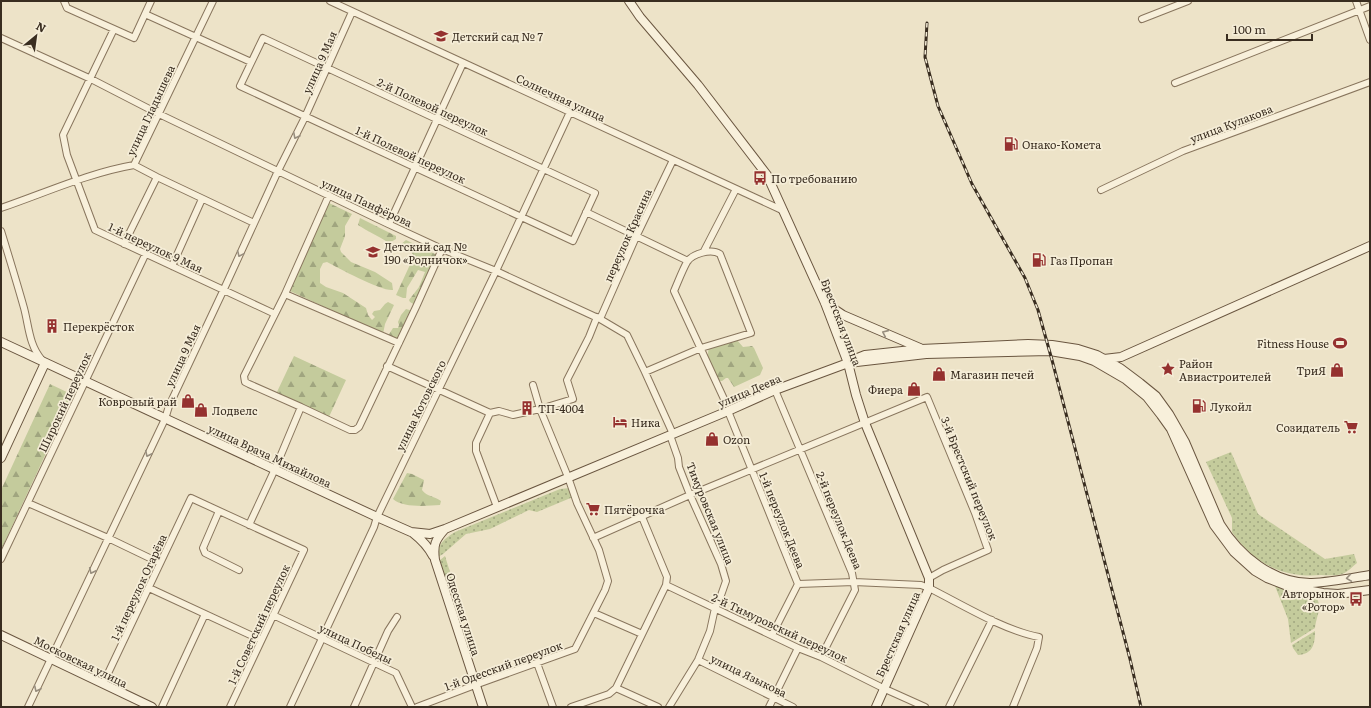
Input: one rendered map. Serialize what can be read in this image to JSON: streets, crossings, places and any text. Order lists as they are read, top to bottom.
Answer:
{
  "streets": {
    "main road": [
      "Брестская улица",
      "улица Деева",
      "улица Врача Михайлова",
      "Одесская улица",
      "Московская улица"
    ],
    "street": [
      "улица 9 Мая",
      "Солнечная улица",
      "2-й Полевой переулок",
      "улица Гладышева",
      "улица Кулакова",
      "1-й Полевой переулок",
      "улица Панфёрова",
      "переулок Красина",
      "1-й переулок 9 Мая",
      "Широкий переулок",
      "улица Котовского",
      "3-й Брестский переулок",
      "Тимуровская улица",
      "1-й переулок Деева",
      "2-й переулок Деева",
      "1-й переулок Огарёва",
      "1-й Советский переулок",
      "2-й Тимуровский переулок",
      "улица Победы",
      "1-й Одесский переулок",
      "улица Языкова"
    ]
  },
  "crossings": [
    ["улица 9 Мая", "Солнечная улица"],
    ["улица 9 Мая", "2-й Полевой переулок"],
    ["улица 9 Мая", "1-й Полевой переулок"],
    ["улица 9 Мая", "улица Панфёрова"],
    ["улица 9 Мая", "1-й переулок 9 Мая"],
    ["улица 9 Мая", "улица Врача Михайлова"],
    ["улица 9 Мая", "Московская улица"],
    ["Солнечная улица", "переулок Красина"],
    ["Солнечная улица", "Брестская улица"],
    ["Солнечная улица", "улица Котовского"],
    ["2-й Полевой переулок", "1-й Полевой переулок"],
    ["2-й Полевой переулок", "улица Котовского"],
    ["улица Гладышева", "улица Панфёрова"],
    ["улица Гладышева", "1-й переулок 9 Мая"],
    ["1-й Полевой переулок", "улица Котовского"],
    ["улица Панфёрова", "переулок Красина"],
    ["улица Панфёрова", "1-й переулок 9 Мая"],
    ["улица Панфёрова", "улица Деева"],
    ["улица Панфёрова", "улица Котовского"],
    ["улица Панфёрова", "Тимуровская улица"],
    ["переулок Красина", "улица Котовского"],
    ["переулок Красина", "1-й Одесский переулок"],
    ["1-й переулок 9 Мая", "Широкий переулок"],
    ["Брестская улица", "улица Деева"],
    ["Брестская улица", "3-й Брестский переулок"],
    ["Брестская улица", "2-й Тимуровский переулок"],
    ["улица Деева", "улица Врача Михайлова"],
    ["улица Деева", "Тимуровская улица"],
    ["улица Деева", "1-й переулок Деева"],
    ["улица Деева", "2-й переулок Деева"],
    ["улица Деева", "Одесская улица"],
    ["улица Деева", "1-й Одесский переулок"],
    ["Широкий переулок", "улица Врача Михайлова"],
    ["улица Котовского", "улица Врача Михайлова"],
    ["улица Котовского", "улица Победы"],
    ["улица Врача Михайлова", "Одесская улица"],
    ["Тимуровская улица", "2-й Тимуровский переулок"],
    ["Тимуровская улица", "улица Языкова"],
    ["1-й переулок Деева", "2-й Тимуровский переулок"],
    ["2-й переулок Деева", "2-й Тимуровский переулок"],
    ["1-й переулок Огарёва", "Московская улица"],
    ["Одесская улица", "1-й Одесский переулок"],
    ["1-й Советский переулок", "улица Победы"]
  ],
  "one_way": ["улица 9 Мая"],
  "places": {
    "school or university": ["Детский сад № 7", "Детский сад № 190 «Родничок»"],
    "fuel station": ["Онако-Комета", "Газ Пропан", "Лукойл"],
    "bus stop": ["По требованию", "Авторынок «Ротор»"],
    "building": ["Перекрёсток", "ТП-4004"],
    "sports": ["Fitness House"],
    "place": ["Район Авиастроителей"],
    "shop": [
      "ТриЯ",
      "Магазин печей",
      "Фиера",
      "Ковровый рай",
      "Лодвелс",
      "Ozon"
    ],
    "hotel": ["Ника"],
    "supermarket": ["Созидатель", "Пятёрочка"]
  },
  "scale_bar": "100 m",
  "north": "top right"
}
